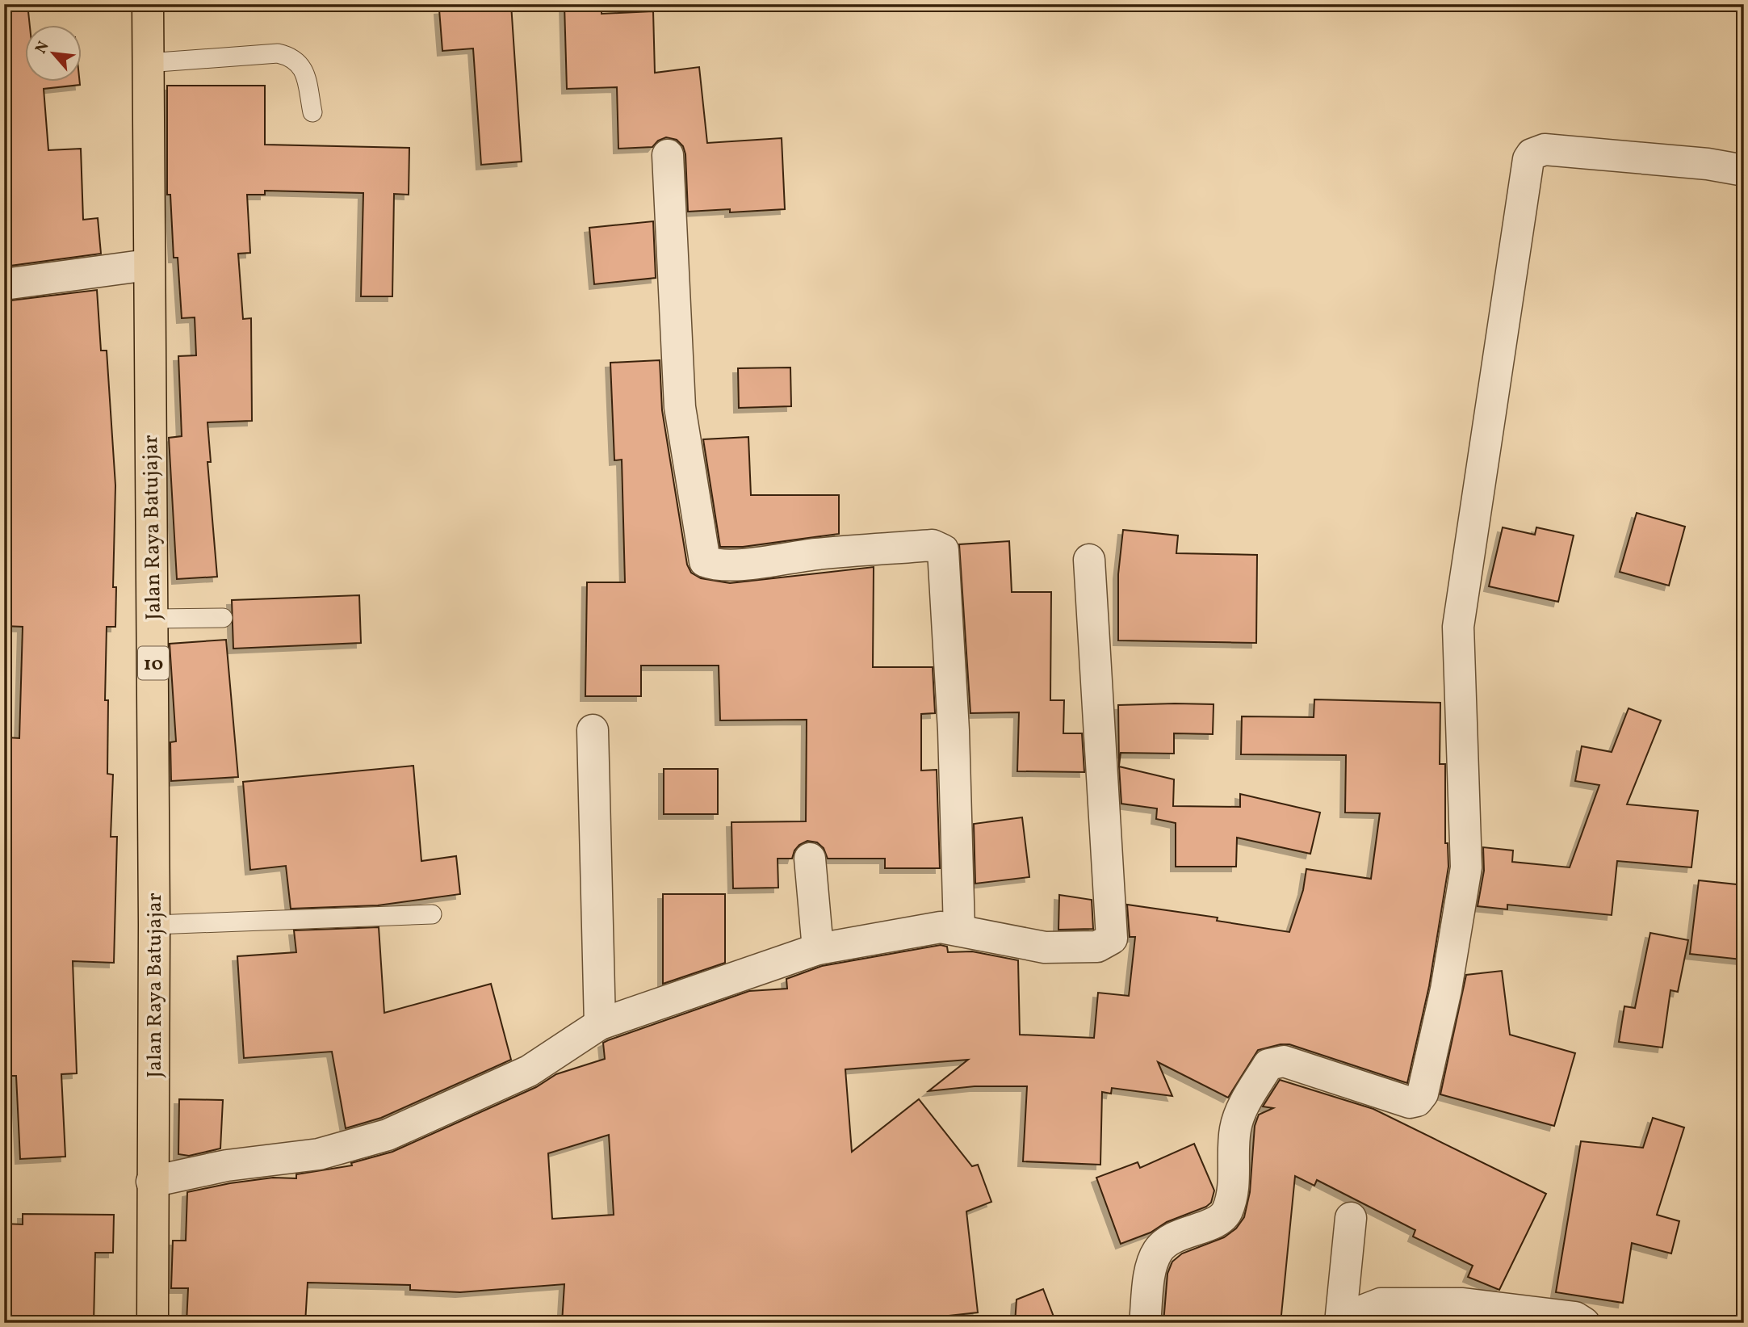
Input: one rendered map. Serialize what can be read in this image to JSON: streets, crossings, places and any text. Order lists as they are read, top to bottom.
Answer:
{
  "streets": {
    "highway": ["Jalan Raya Batujajar", "10"]
  },
  "north": "top left"
}
